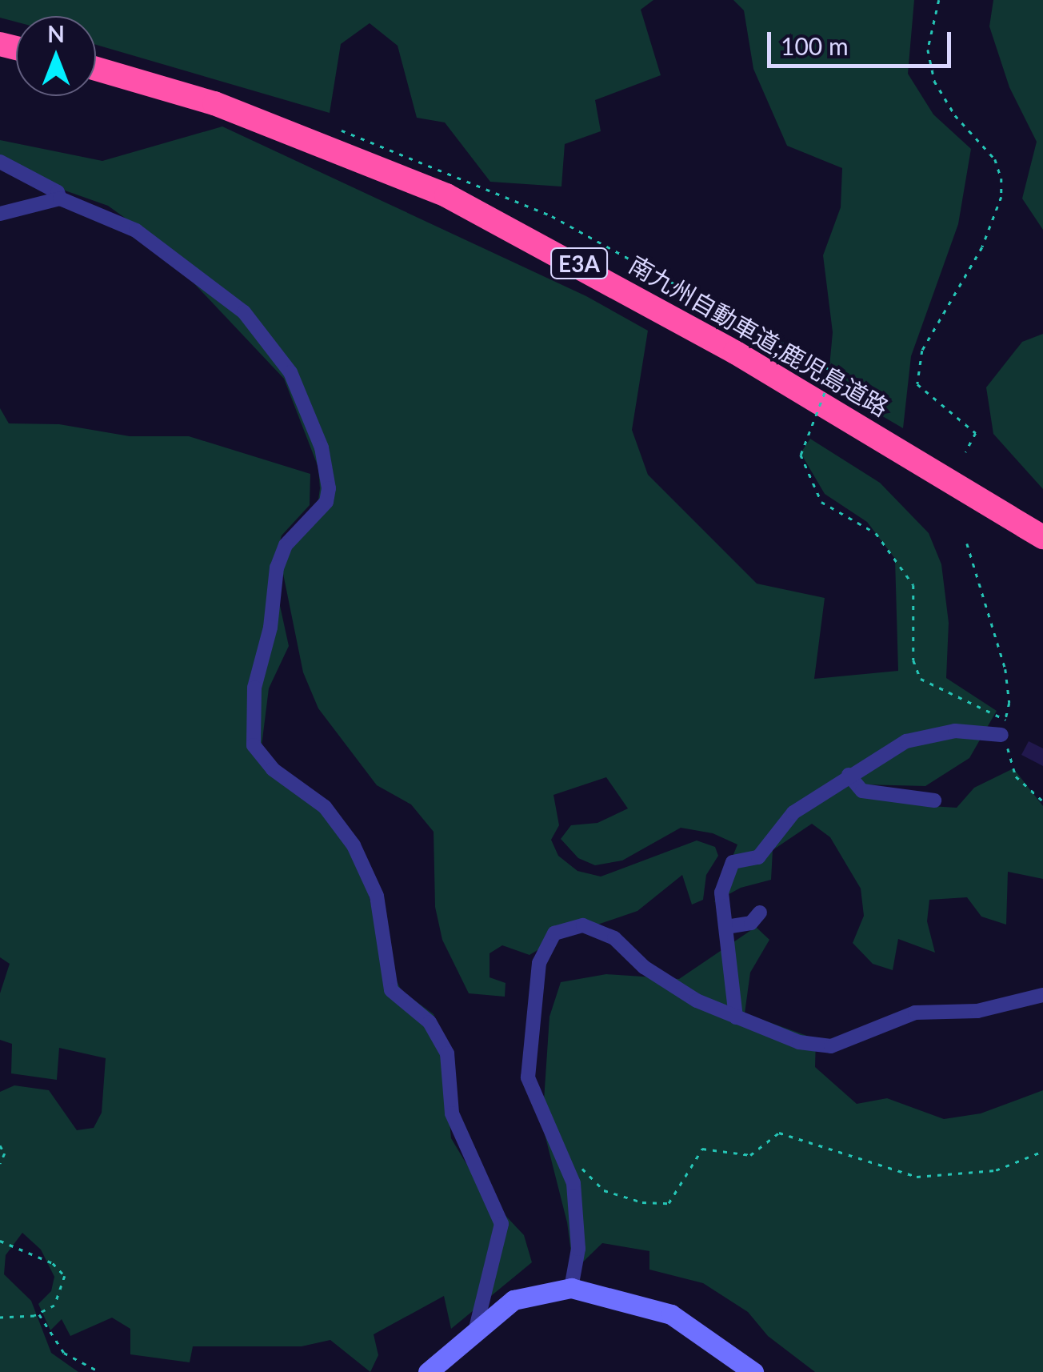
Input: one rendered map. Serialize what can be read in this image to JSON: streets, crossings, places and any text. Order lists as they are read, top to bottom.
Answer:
{
  "streets": {
    "highway": ["E3A", "南九州自動車道;鹿児島道路"]
  },
  "scale_bar": "100 m",
  "north": "top"
}
